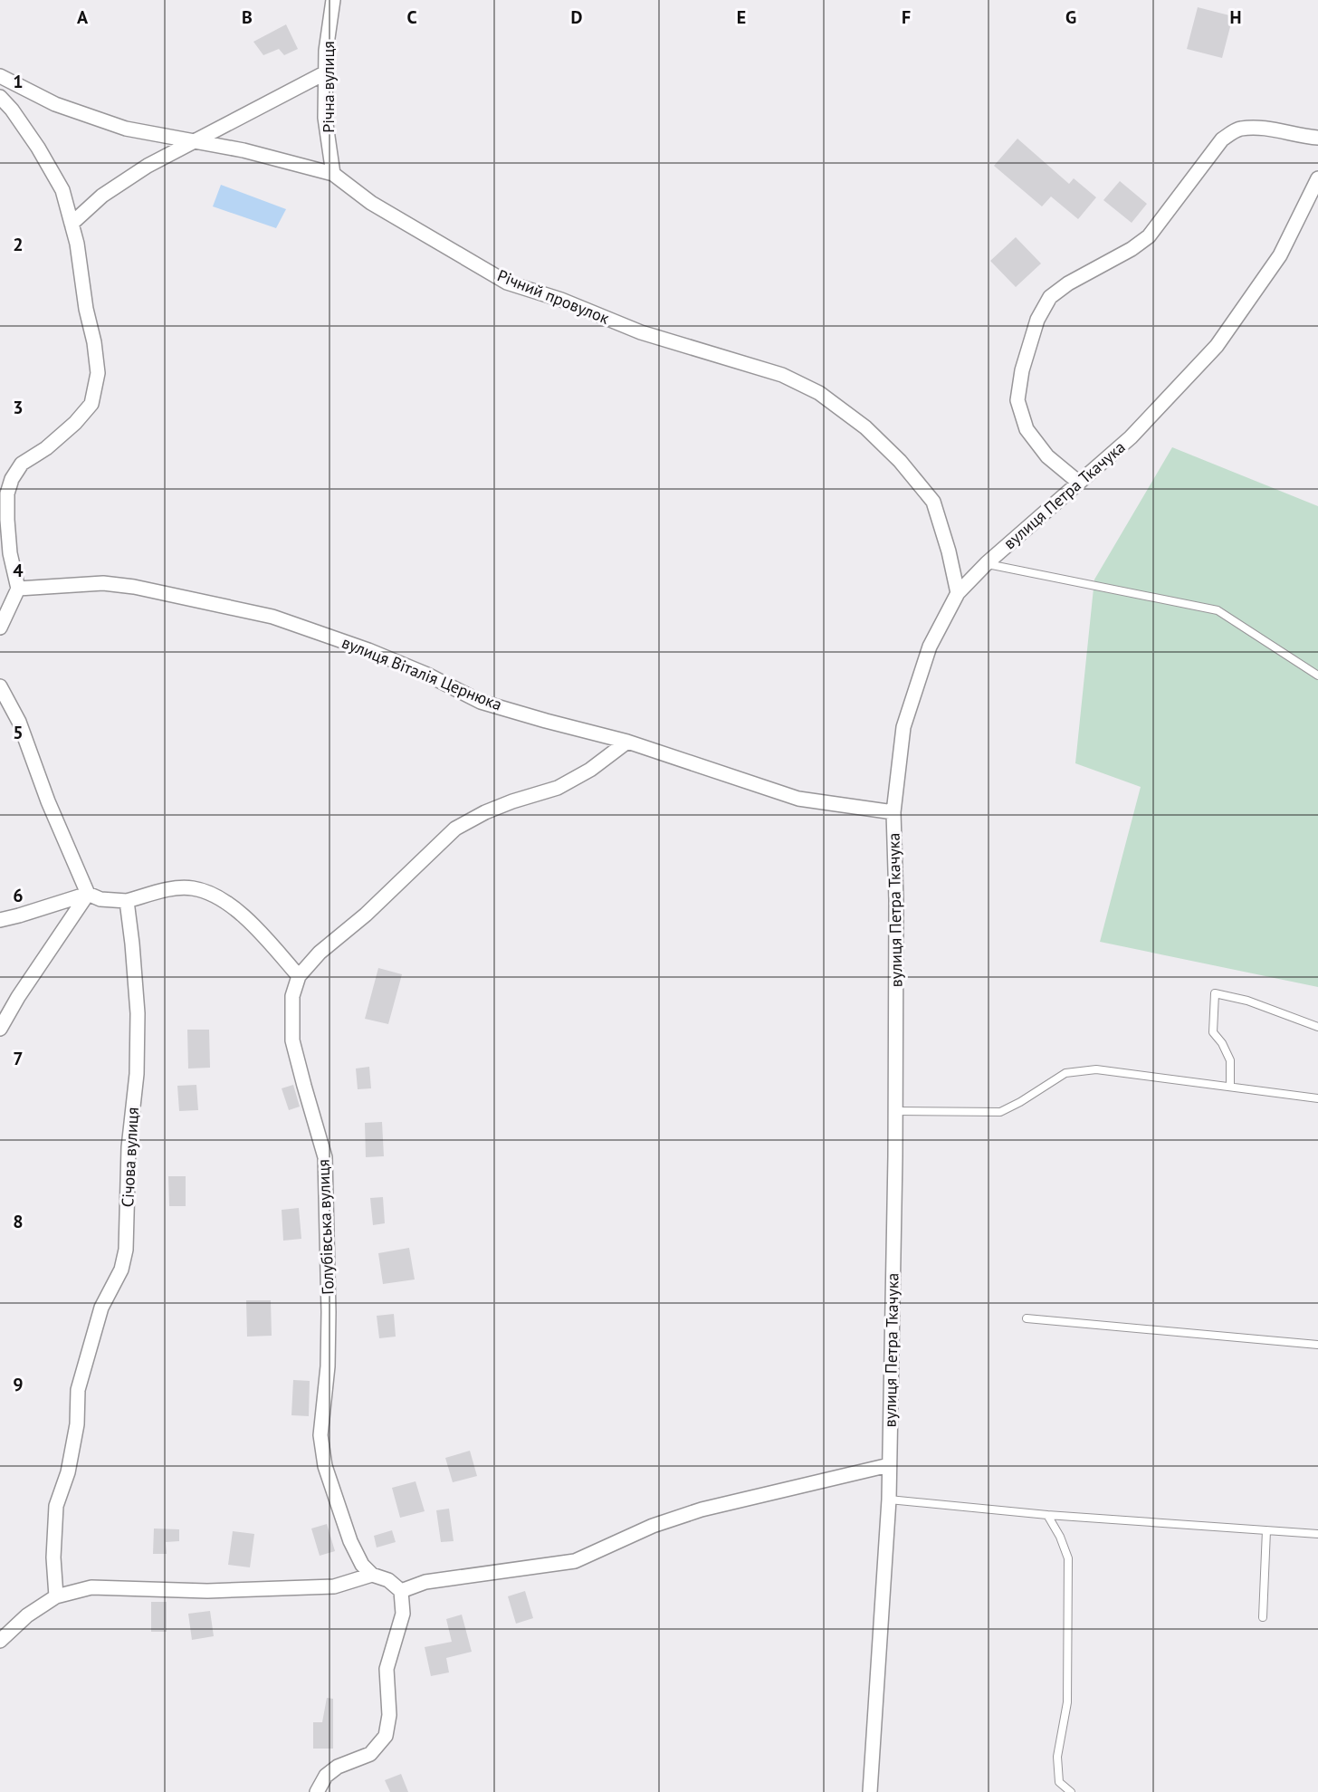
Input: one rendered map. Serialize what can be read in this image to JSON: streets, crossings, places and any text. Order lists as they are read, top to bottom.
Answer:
{
  "streets": {
    "street": [
      "Річна вулиця",
      "Річний провулок",
      "вулиця Петра Ткачука",
      "вулиця Віталія Цернюка",
      "Січова вулиця",
      "Голубівська вулиця"
    ]
  },
  "crossings": [
    ["Річна вулиця", "Річний провулок"],
    ["Річний провулок", "вулиця Петра Ткачука"],
    ["вулиця Петра Ткачука", "вулиця Віталія Цернюка"],
    ["вулиця Віталія Цернюка", "Голубівська вулиця"]
  ],
  "grid": {
    "columns": [
      "A",
      "B",
      "C",
      "D",
      "E",
      "F",
      "G",
      "H"
    ],
    "rows": [
      "1",
      "2",
      "3",
      "4",
      "5",
      "6",
      "7",
      "8",
      "9"
    ]
  }
}
